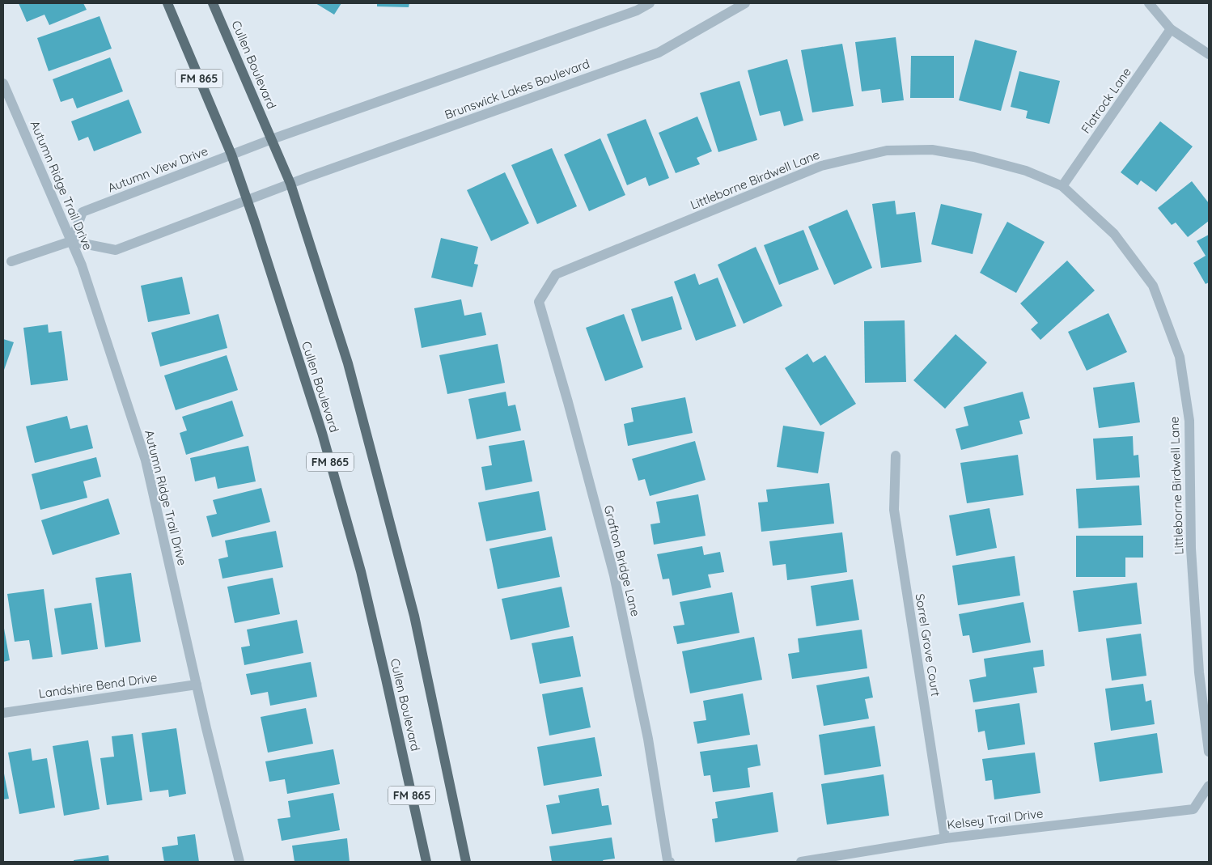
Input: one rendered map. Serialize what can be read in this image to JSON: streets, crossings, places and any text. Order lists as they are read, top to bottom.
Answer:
{
  "streets": {
    "main road": ["Cullen Boulevard", "FM 865"],
    "street": [
      "Brunswick Lakes Boulevard",
      "Flatrock Lane",
      "Autumn View Drive",
      "Littleborne Birdwell Lane",
      "Autumn Ridge Trail Drive",
      "Grafton Bridge Lane",
      "Sorrel Grove Court",
      "Landshire Bend Drive",
      "Kelsey Trail Drive"
    ]
  },
  "crossings": [
    ["Cullen Boulevard", "Brunswick Lakes Boulevard"],
    ["Cullen Boulevard", "Autumn View Drive"],
    ["Flatrock Lane", "Littleborne Birdwell Lane"],
    ["Autumn View Drive", "Autumn Ridge Trail Drive"],
    ["Littleborne Birdwell Lane", "Grafton Bridge Lane"],
    ["Autumn Ridge Trail Drive", "Landshire Bend Drive"],
    ["Sorrel Grove Court", "Kelsey Trail Drive"]
  ]
}
